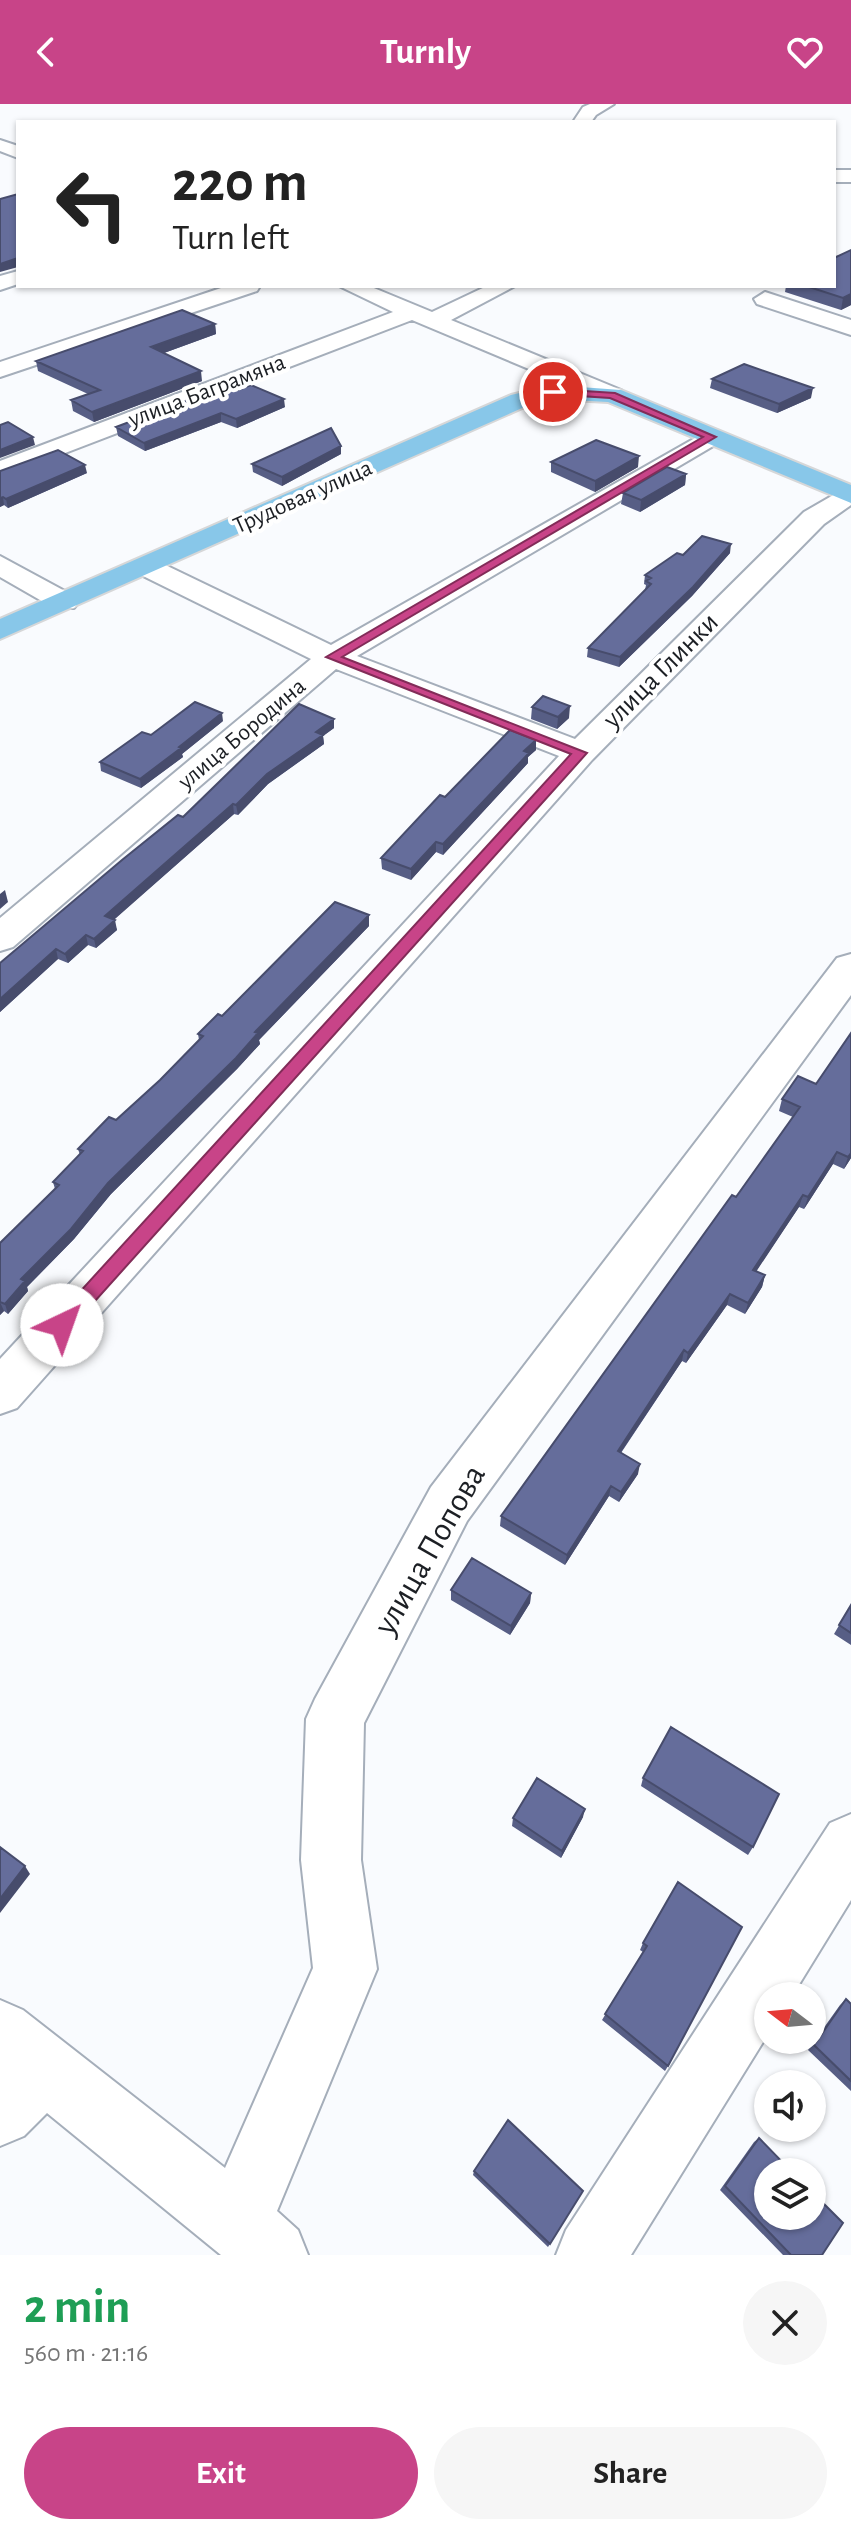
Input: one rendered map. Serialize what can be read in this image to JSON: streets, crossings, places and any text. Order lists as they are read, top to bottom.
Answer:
{
  "streets": {
    "main road": ["Трудовая улица"],
    "street": [
      "улица Баграмяна",
      "улица Глинки",
      "улица Бородина",
      "улица Попова"
    ]
  },
  "north": "left",
  "page": {
    "header": "Turnly",
    "turn": ["220 m", "Turn left"],
    "heading": ["2 min", "560 m · 21:16"],
    "buttons": ["Exit", "Share"]
  }
}
